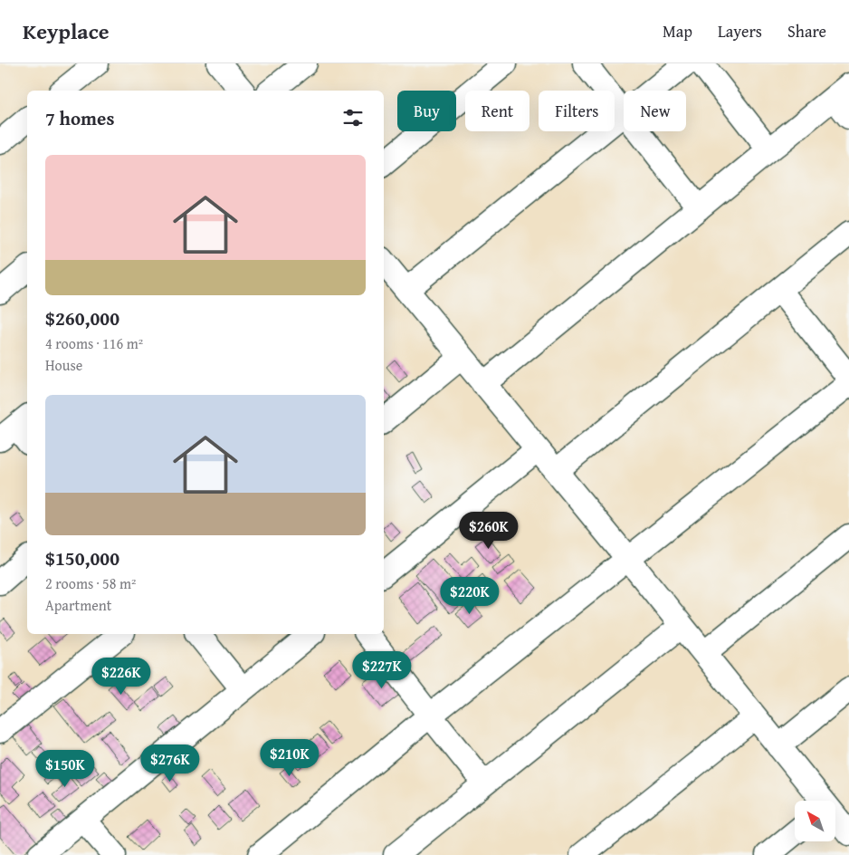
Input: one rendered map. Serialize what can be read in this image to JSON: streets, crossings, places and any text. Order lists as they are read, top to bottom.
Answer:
{
  "north": "top left",
  "page": {
    "header": "Keyplace",
    "nav": ["Map", "Layers", "Share"],
    "chip": [
      "Buy",
      "Rent",
      "Filters",
      "New"
    ],
    "heading": "7 homes",
    "list": [
      {
        "name": "$260,000",
        "note": "4 rooms · 116 m² · House"
      },
      {
        "name": "$150,000",
        "note": "2 rooms · 58 m² · Apartment"
      }
    ],
    "price": [
      "$260K",
      "$220K",
      "$227K",
      "$226K",
      "$210K",
      "$276K",
      "$150K"
    ]
  }
}
